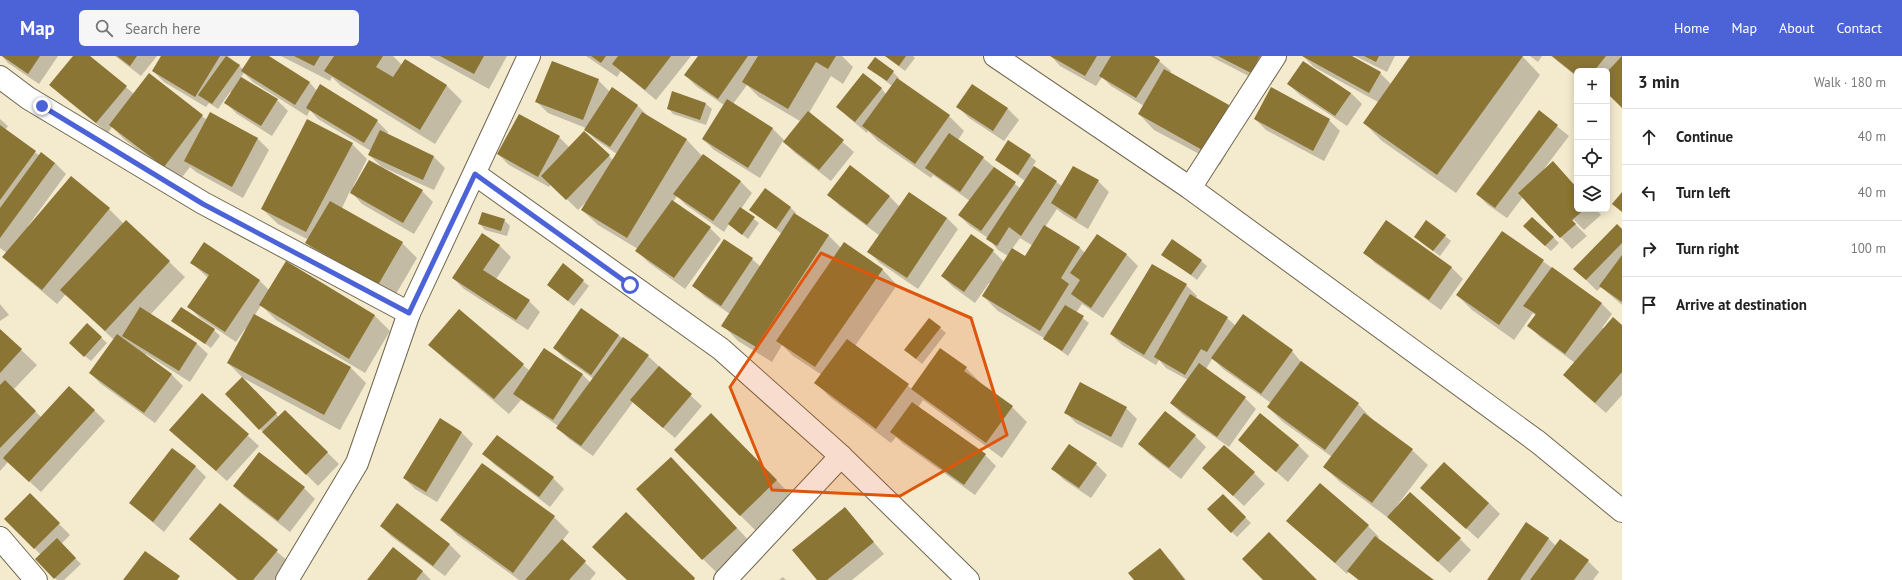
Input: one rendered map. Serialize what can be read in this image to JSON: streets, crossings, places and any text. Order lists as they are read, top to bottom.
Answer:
{
  "page": {
    "header": "Map",
    "search": "Search here",
    "nav": [
      "Home",
      "Map",
      "About",
      "Contact"
    ],
    "heading": ["3 min", "Walk · 180 m"],
    "map_buttons": ["+", "−"],
    "list": [
      ["Continue", "40 m"],
      ["Turn left", "40 m"],
      ["Turn right", "100 m"],
      "Arrive at destination"
    ]
  }
}
